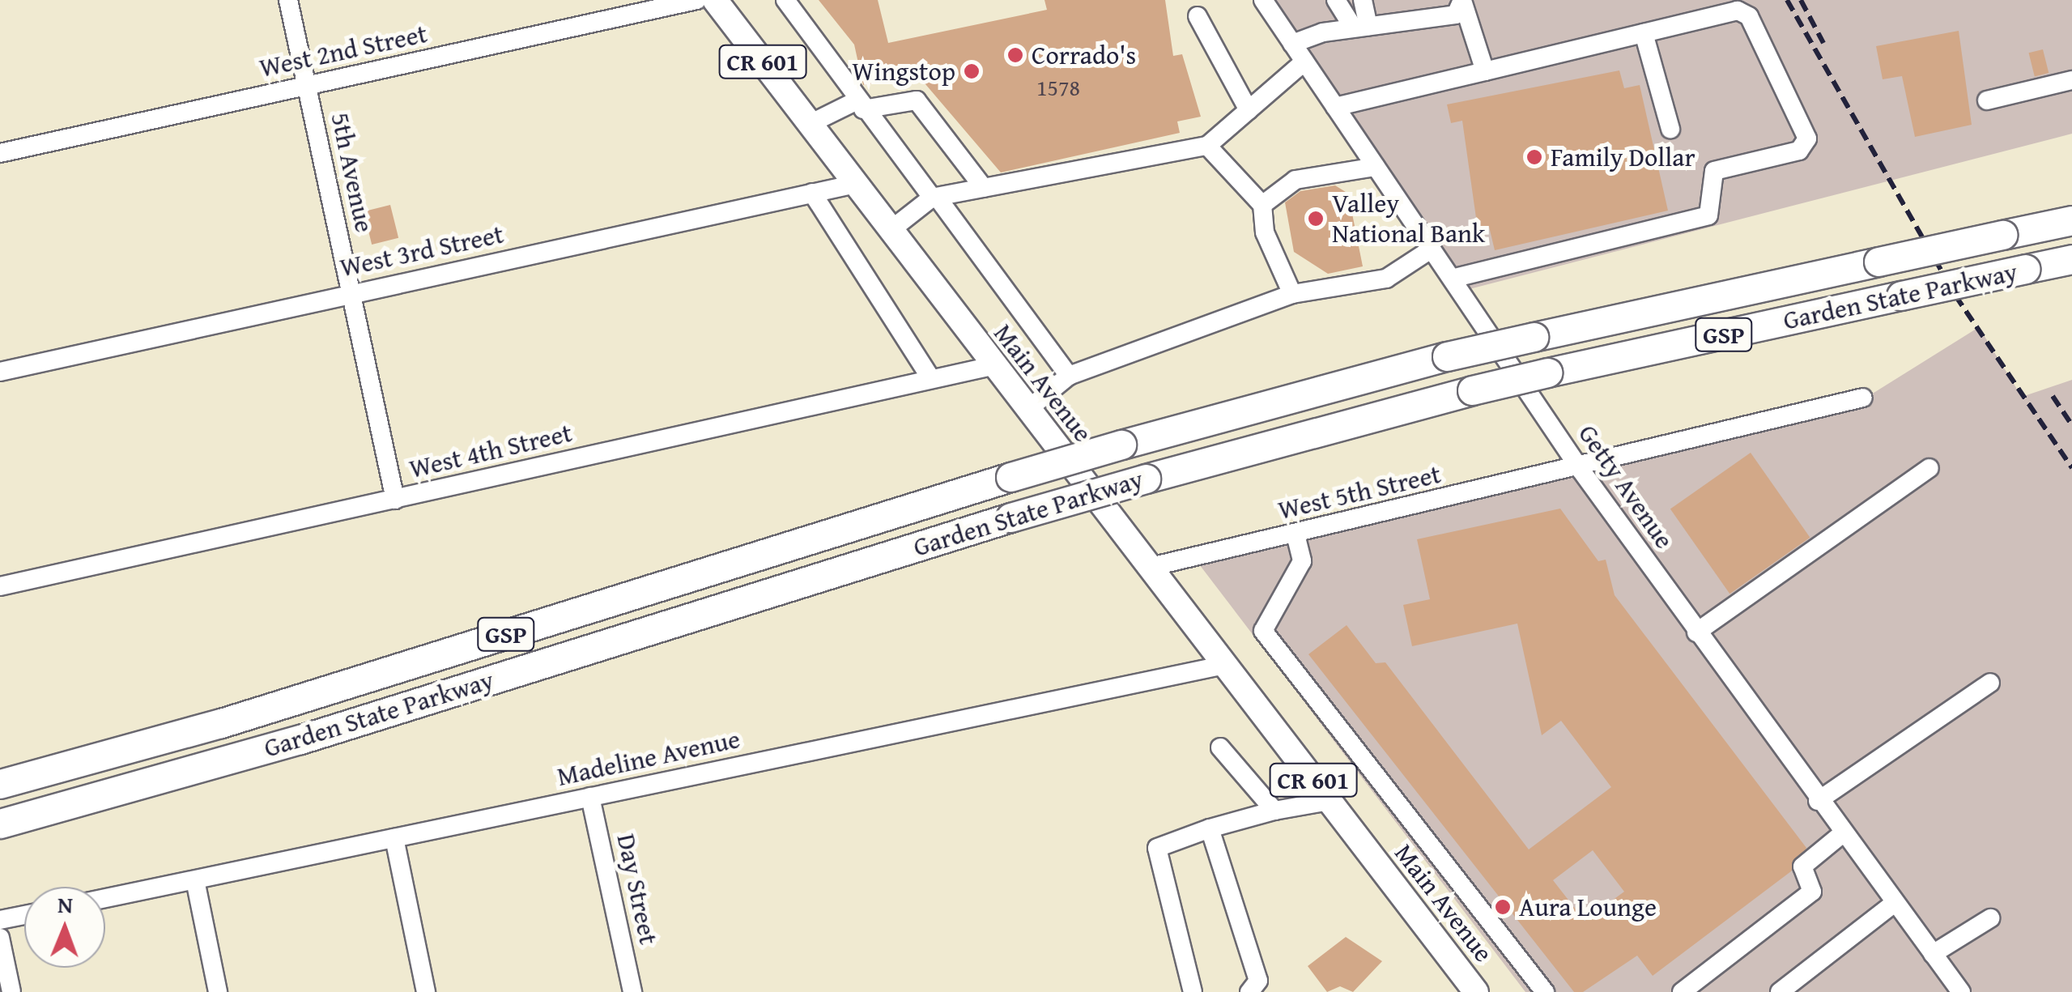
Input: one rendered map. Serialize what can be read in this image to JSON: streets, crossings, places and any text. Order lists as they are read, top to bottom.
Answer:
{
  "streets": {
    "highway": ["Garden State Parkway", "GSP"],
    "main road": ["CR 601", "Main Avenue"],
    "street": [
      "West 2nd Street",
      "5th Avenue",
      "West 3rd Street",
      "West 4th Street",
      "Getty Avenue",
      "West 5th Street",
      "Madeline Avenue",
      "Day Street"
    ]
  },
  "crossings": [
    ["West 2nd Street", "5th Avenue"],
    ["5th Avenue", "West 3rd Street"],
    ["5th Avenue", "West 4th Street"],
    ["West 3rd Street", "Main Avenue"],
    ["Main Avenue", "West 4th Street"],
    ["Main Avenue", "West 5th Street"],
    ["Main Avenue", "Madeline Avenue"],
    ["Getty Avenue", "West 5th Street"],
    ["Madeline Avenue", "Day Street"]
  ],
  "places": [
    "Corrado's",
    "Wingstop",
    "Family Dollar",
    "Valley National Bank",
    "Aura Lounge"
  ],
  "house_numbers": ["1578"],
  "north": "top"
}
